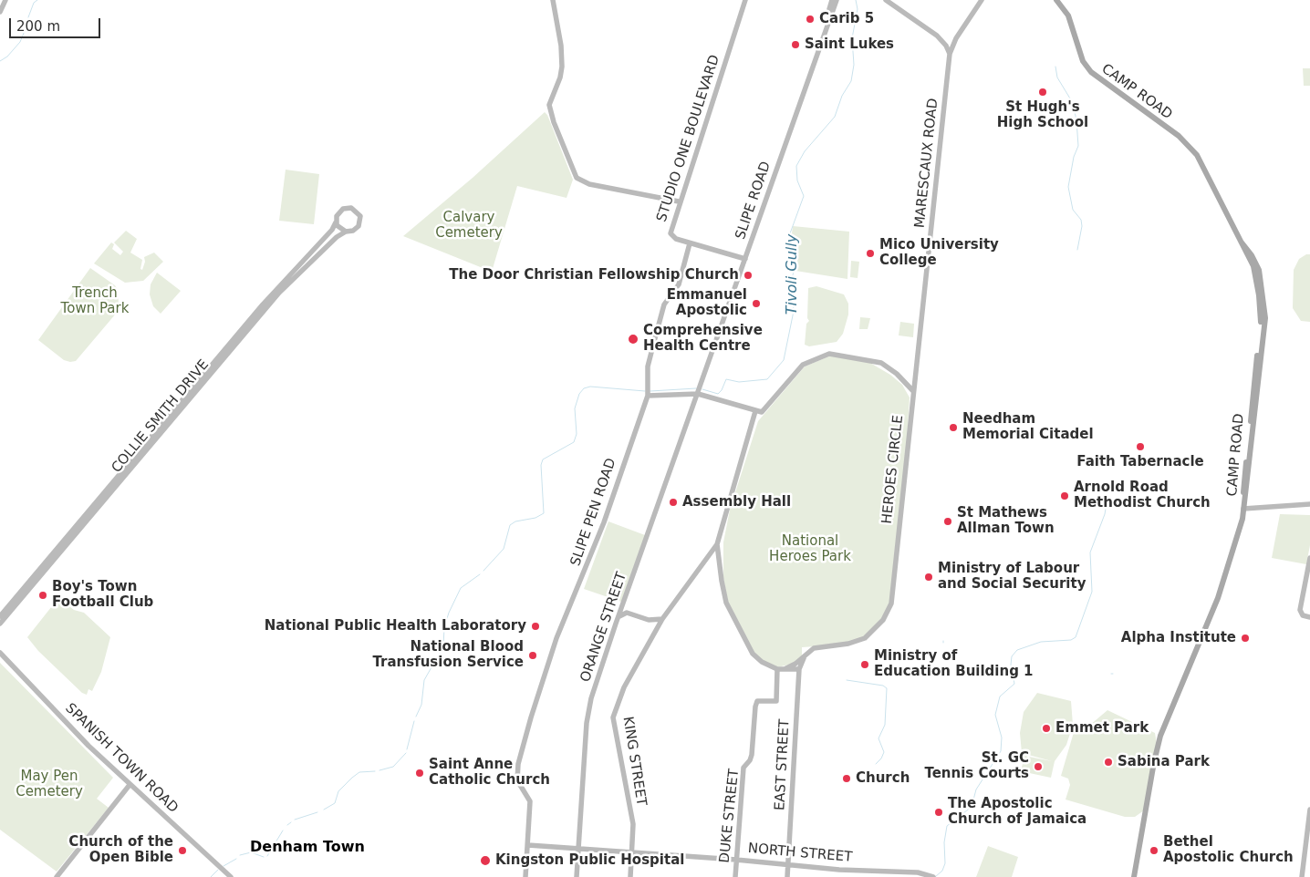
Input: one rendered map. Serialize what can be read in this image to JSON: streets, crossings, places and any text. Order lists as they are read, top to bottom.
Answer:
{
  "streets": {
    "main road": ["CAMP ROAD"],
    "street": [
      "STUDIO ONE BOULEVARD",
      "MARESCAUX ROAD",
      "SLIPE ROAD",
      "COLLIE SMITH DRIVE",
      "HEROES CIRCLE",
      "SLIPE PEN ROAD",
      "ORANGE STREET",
      "SPANISH TOWN ROAD",
      "KING STREET",
      "EAST STREET",
      "DUKE STREET",
      "NORTH STREET"
    ]
  },
  "crossings": [
    ["STUDIO ONE BOULEVARD", "SLIPE ROAD"],
    ["STUDIO ONE BOULEVARD", "SLIPE PEN ROAD"],
    ["MARESCAUX ROAD", "HEROES CIRCLE"],
    ["SLIPE ROAD", "ORANGE STREET"],
    ["HEROES CIRCLE", "EAST STREET"],
    ["SLIPE PEN ROAD", "NORTH STREET"],
    ["ORANGE STREET", "NORTH STREET"],
    ["KING STREET", "NORTH STREET"],
    ["EAST STREET", "NORTH STREET"],
    ["DUKE STREET", "NORTH STREET"]
  ],
  "districts": ["Denham Town"],
  "water": ["Tivoli Gully"],
  "parks": [
    "Calvary Cemetery",
    "Trench Town Park",
    "National Heroes Park",
    "May Pen Cemetery"
  ],
  "places": [
    "Carib 5",
    "Saint Lukes",
    "St Hugh's High School",
    "Mico University College",
    "The Door Christian Fellowship Church",
    "Emmanuel Apostolic",
    "Comprehensive Health Centre",
    "Needham Memorial Citadel",
    "Faith Tabernacle",
    "Arnold Road Methodist Church",
    "Assembly Hall",
    "St Mathews Allman Town",
    "Ministry of Labour and Social Security",
    "Boy's Town Football Club",
    "National Public Health Laboratory",
    "Alpha Institute",
    "National Blood Transfusion Service",
    "Ministry of Education Building 1",
    "Emmet Park",
    "Sabina Park",
    "St. GC Tennis Courts",
    "Saint Anne Catholic Church",
    "Church",
    "The Apostolic Church of Jamaica",
    "Church of the Open Bible",
    "Bethel Apostolic Church",
    "Kingston Public Hospital"
  ],
  "scale_bar": "200 m"
}
